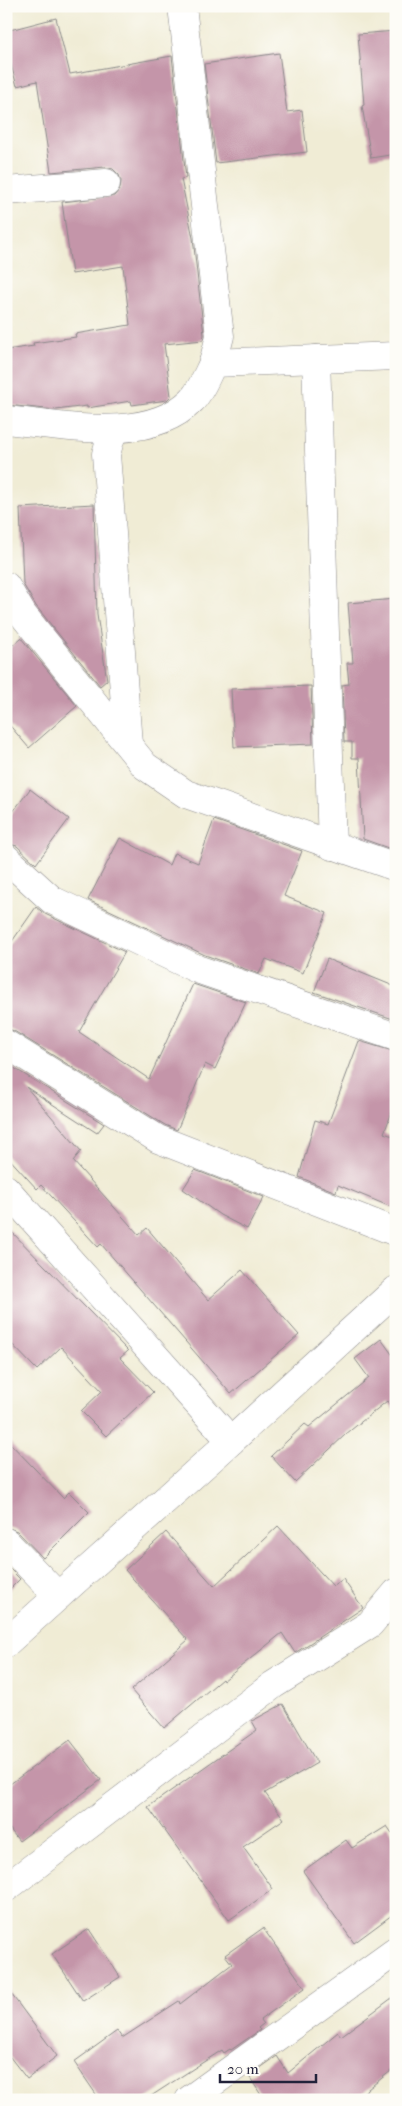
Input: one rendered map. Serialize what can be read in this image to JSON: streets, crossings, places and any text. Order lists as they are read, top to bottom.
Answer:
{
  "scale_bar": "20 m"
}
